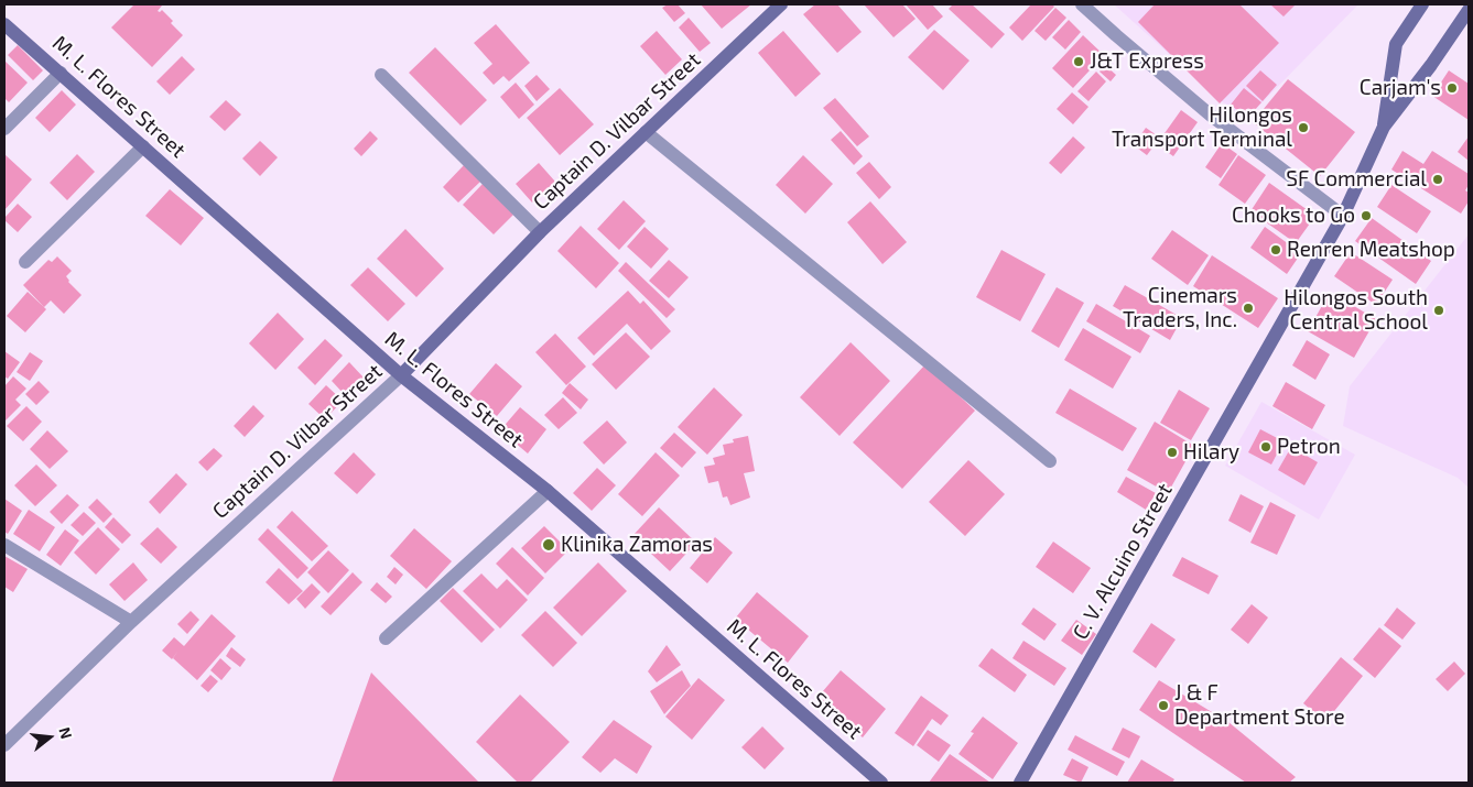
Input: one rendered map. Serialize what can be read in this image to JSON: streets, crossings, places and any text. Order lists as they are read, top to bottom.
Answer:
{
  "streets": {
    "street": ["M. L. Flores Street", "Captain D. Vilbar Street", "C. V. Alcuino Street"]
  },
  "crossings": [
    ["M. L. Flores Street", "Captain D. Vilbar Street"]
  ],
  "places": [
    "J&T Express",
    "Carjam's",
    "Hilongos Transport Terminal",
    "SF Commercial",
    "Chooks to Go",
    "Renren Meatshop",
    "Cinemars Traders, Inc.",
    "Hilongos South Central School",
    "Petron",
    "Hilary",
    "Klinika Zamoras",
    "J & F Department Store"
  ],
  "north": "right"
}
